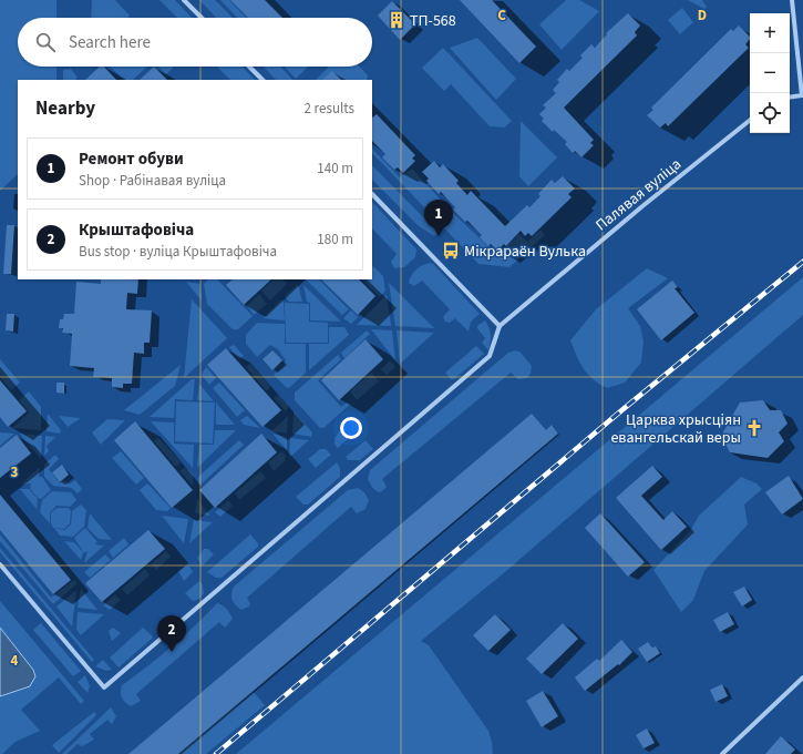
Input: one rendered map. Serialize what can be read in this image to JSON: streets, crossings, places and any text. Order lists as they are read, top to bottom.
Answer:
{
  "streets": {
    "street": ["Палявая вуліца"]
  },
  "places": {
    "building": ["ТП-568"],
    "bus stop": ["Мікрараён Вулька"],
    "church": ["Царква хрысціян евангельскай веры"]
  },
  "page": {
    "map_buttons": ["+", "−"],
    "search": "Search here",
    "heading": ["Nearby", "2 results"],
    "list": [
      {
        "mark": "1",
        "name": "Ремонт обуви",
        "note": "Shop · Рабінавая вуліца",
        "value": "140 m"
      },
      {
        "mark": "2",
        "name": "Крыштафовіча",
        "note": "Bus stop · вуліца Крыштафовіча",
        "value": "180 m"
      }
    ],
    "pins": ["1", "2"]
  },
  "grid": {
    "columns": ["C", "D"],
    "rows": ["3", "4"]
  }
}
